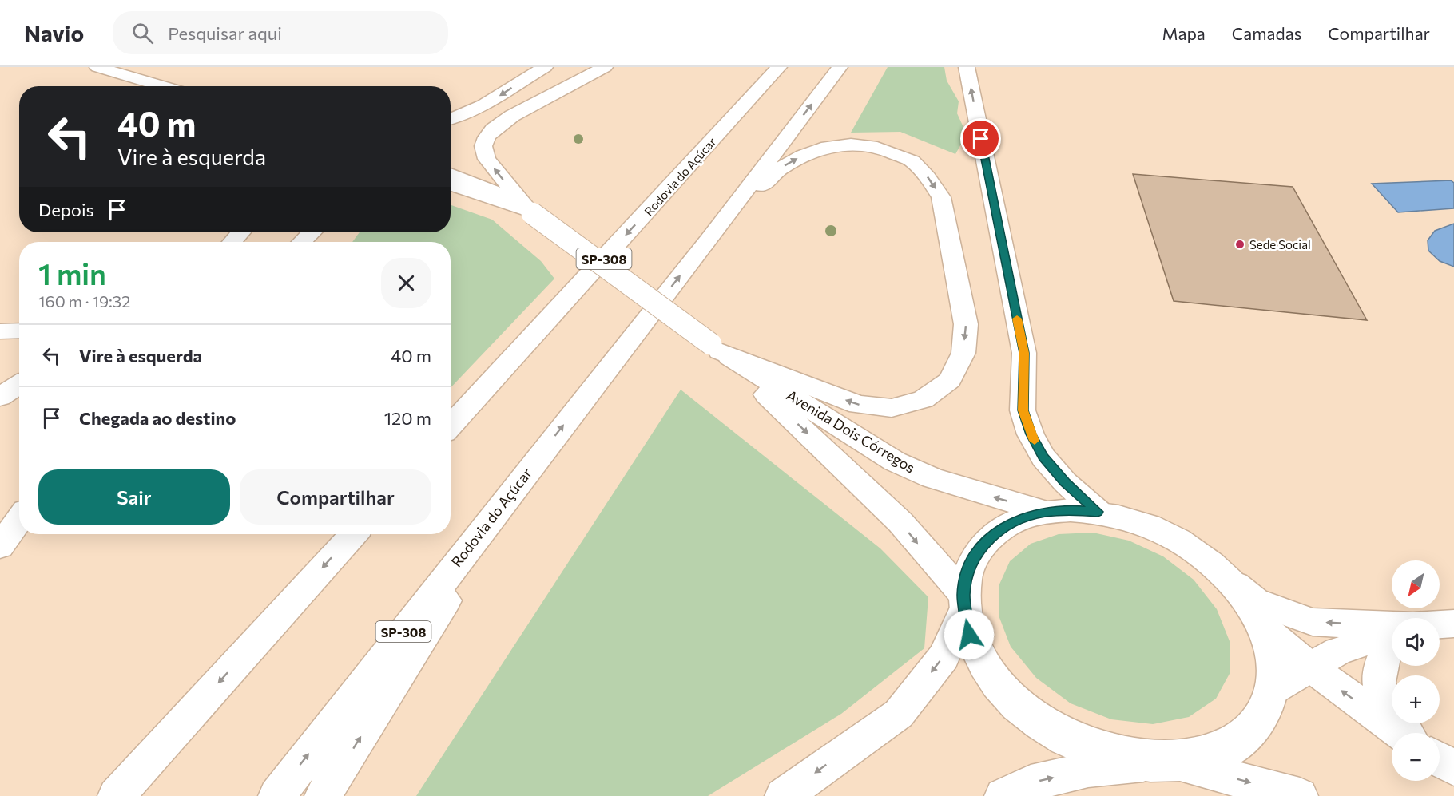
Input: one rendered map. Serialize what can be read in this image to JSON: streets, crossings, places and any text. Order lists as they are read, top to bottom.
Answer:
{
  "streets": {
    "main road": ["Rodovia do Açúcar", "SP-308", "Avenida Dois Córregos"]
  },
  "crossings": [
    ["Rodovia do Açúcar", "SP-308"]
  ],
  "places": ["Sede Social"],
  "north": "bottom left",
  "page": {
    "header": "Navio",
    "search": "Pesquisar aqui",
    "nav": ["Mapa", "Camadas", "Compartilhar"],
    "turn": ["40 m", "Vire à esquerda"],
    "then": "Depois",
    "heading": ["1 min", "160 m · 19:32"],
    "list": [
      {
        "name": "Vire à esquerda",
        "value": "40 m"
      },
      {
        "name": "Chegada ao destino",
        "value": "120 m"
      }
    ],
    "buttons": ["Sair", "Compartilhar"],
    "map_buttons": ["+", "−"]
  }
}
